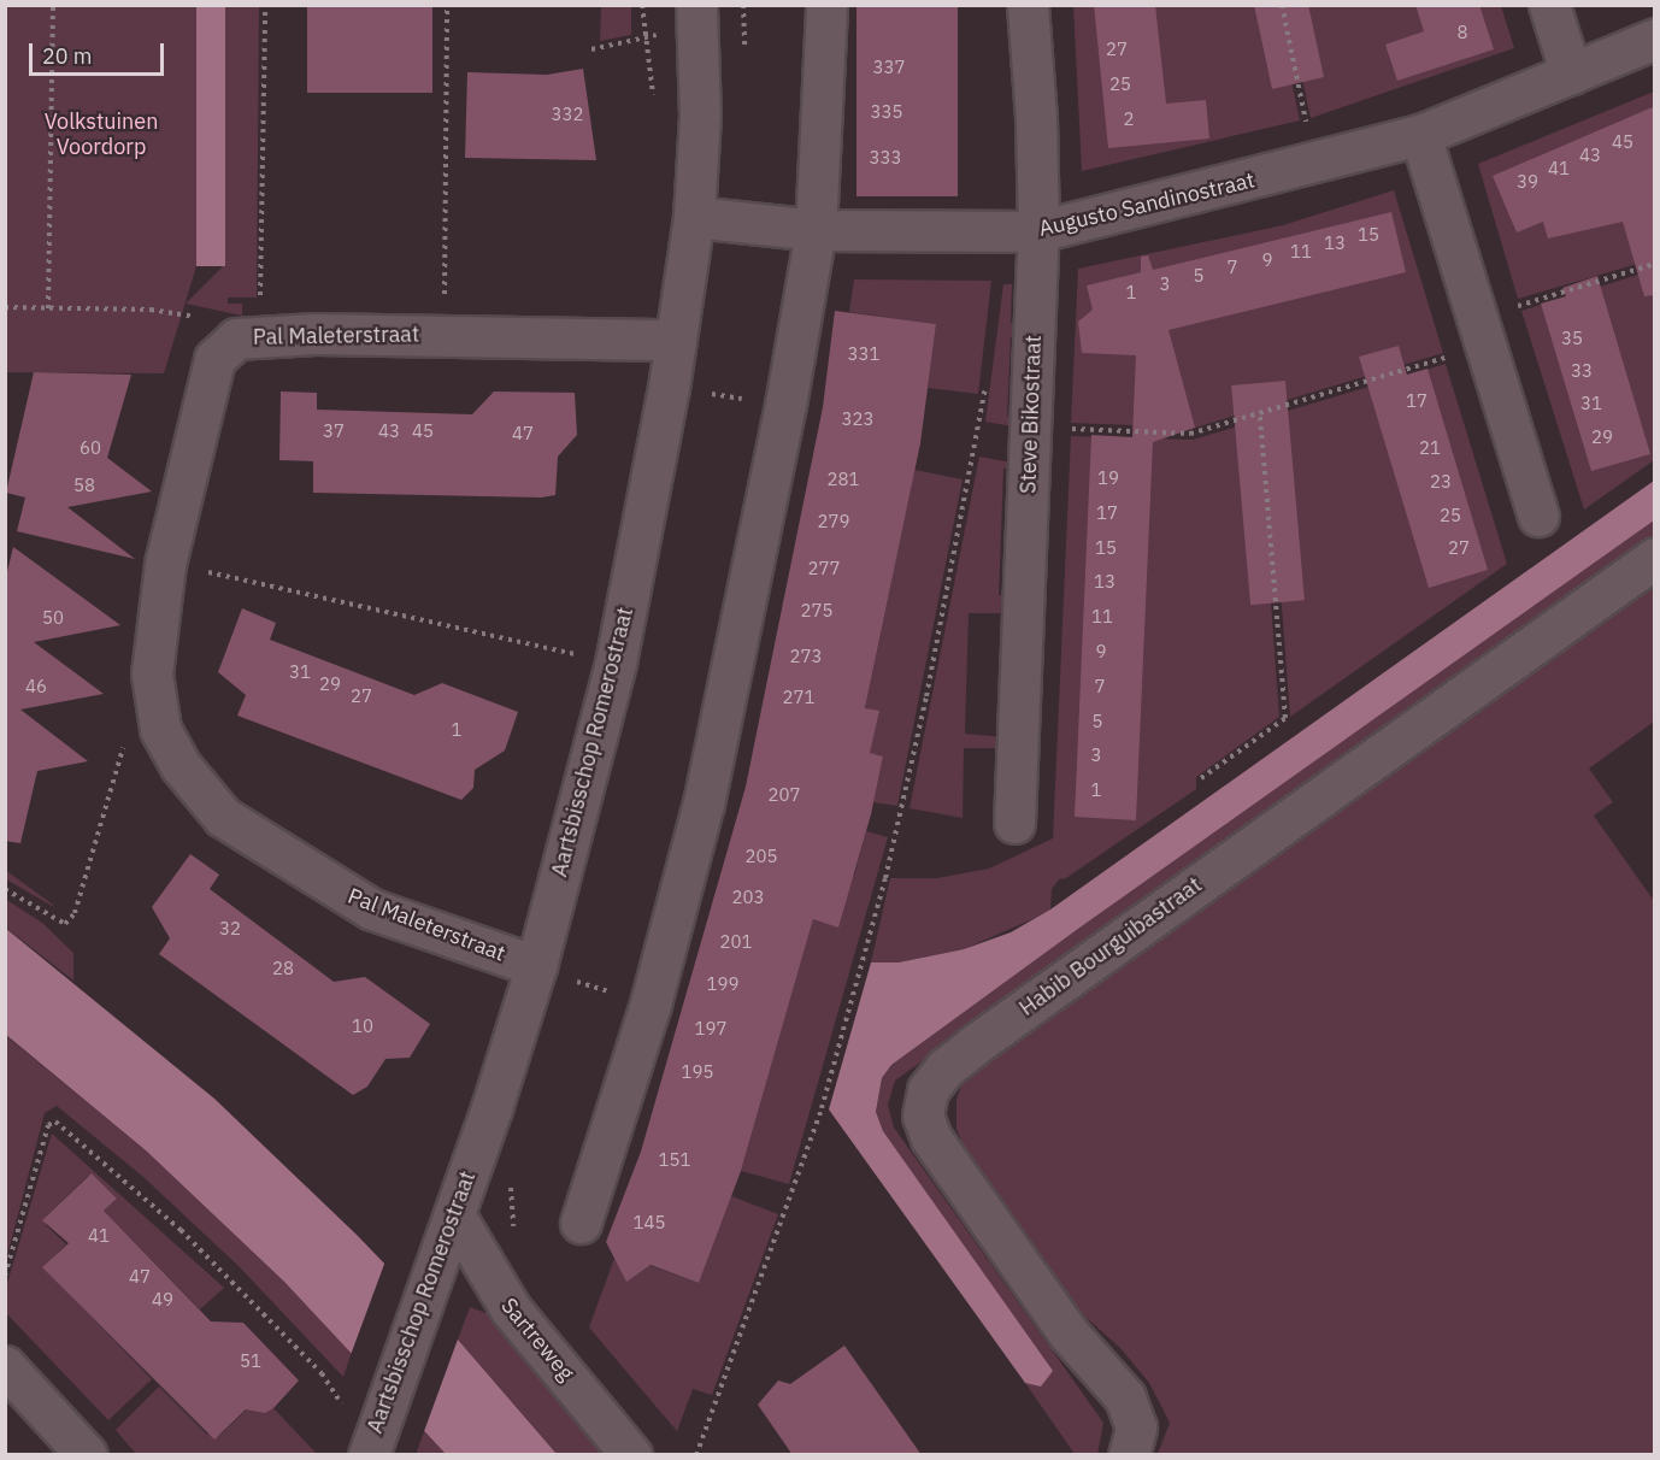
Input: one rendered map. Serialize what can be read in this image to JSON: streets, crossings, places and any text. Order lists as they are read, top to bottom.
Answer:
{
  "streets": {
    "street": [
      "Augusto Sandinostraat",
      "Pal Maleterstraat",
      "Steve Bikostraat",
      "Aartsbisschop Romerostraat",
      "Habib Bourguibastraat",
      "Sartreweg"
    ]
  },
  "crossings": [
    ["Augusto Sandinostraat", "Steve Bikostraat"],
    ["Augusto Sandinostraat", "Aartsbisschop Romerostraat"],
    ["Pal Maleterstraat", "Aartsbisschop Romerostraat"],
    ["Aartsbisschop Romerostraat", "Sartreweg"]
  ],
  "parks": ["Volkstuinen Voordorp"],
  "house_numbers": [
    "8",
    "27",
    "337",
    "25",
    "335",
    "332",
    "2",
    "45",
    "43",
    "333",
    "41",
    "39",
    "15",
    "13",
    "11",
    "9",
    "7",
    "5",
    "3",
    "1",
    "35",
    "331",
    "33",
    "17",
    "31",
    "323",
    "37",
    "43",
    "45",
    "47",
    "29",
    "60",
    "21",
    "19",
    "281",
    "23",
    "58",
    "17",
    "25",
    "279",
    "15",
    "27",
    "277",
    "13",
    "275",
    "11",
    "50",
    "9",
    "273",
    "31",
    "29",
    "46",
    "7",
    "27",
    "271",
    "5",
    "1",
    "3",
    "1",
    "207",
    "205",
    "203",
    "32",
    "201",
    "28",
    "199",
    "10",
    "197",
    "195",
    "151",
    "145",
    "41",
    "47",
    "49",
    "51"
  ],
  "scale_bar": "20 m"
}
